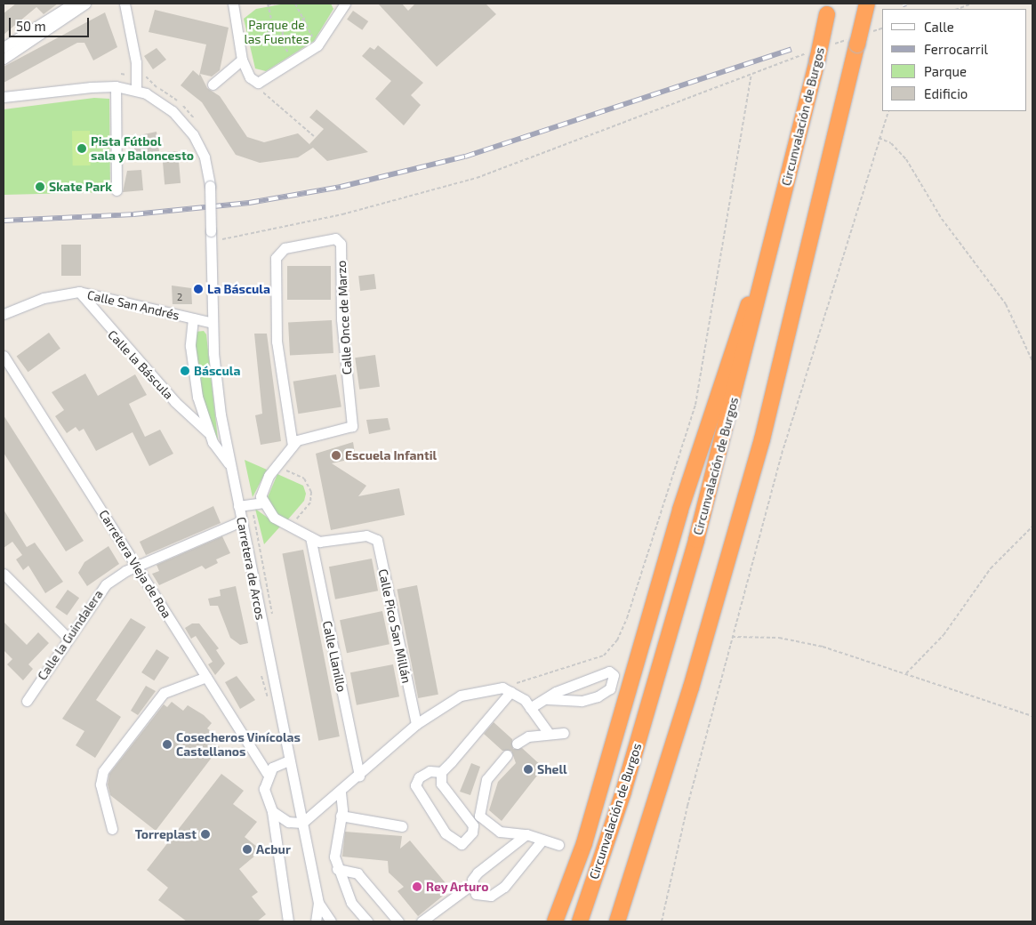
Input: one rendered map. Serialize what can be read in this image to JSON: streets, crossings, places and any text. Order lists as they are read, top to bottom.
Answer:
{
  "streets": {
    "highway": ["Circunvalación de Burgos"],
    "street": [
      "Calle San Andrés",
      "Calle Once de Marzo",
      "Calle la Báscula",
      "Carretera Vieja de Roa",
      "Carretera de Arcos",
      "Calle Pico San Millán",
      "Calle la Guindalera",
      "Calle Llanillo"
    ]
  },
  "crossings": [
    ["Calle San Andrés", "Calle la Báscula"],
    ["Calle San Andrés", "Carretera de Arcos"],
    ["Carretera Vieja de Roa", "Calle la Guindalera"],
    ["Carretera de Arcos", "Calle la Guindalera"],
    ["Calle Pico San Millán", "Calle Llanillo"]
  ],
  "parks": ["Parque de las Fuentes"],
  "places": [
    "Pista Fútbol sala y Baloncesto",
    "Skate Park",
    "La Báscula",
    "Báscula",
    "Escuela Infantil",
    "Cosecheros Vinícolas Castellanos",
    "Shell",
    "Torreplast",
    "Acbur",
    "Rey Arturo"
  ],
  "house_numbers": ["2"],
  "legend": [
    "Calle",
    "Ferrocarril",
    "Parque",
    "Edificio"
  ],
  "scale_bar": "50 m"
}
